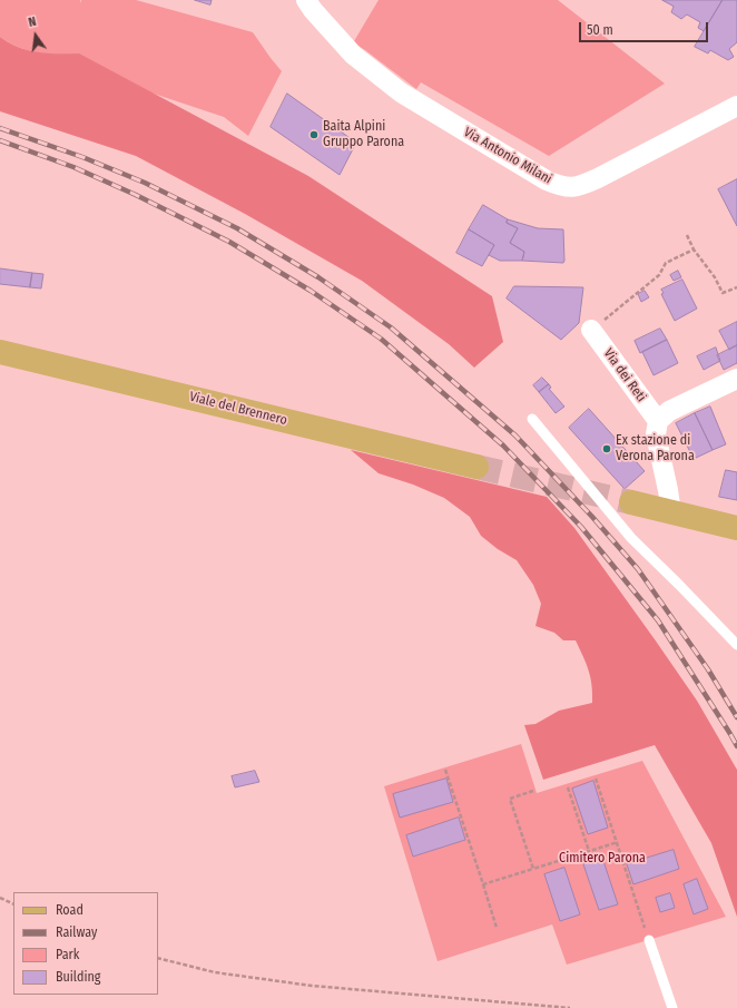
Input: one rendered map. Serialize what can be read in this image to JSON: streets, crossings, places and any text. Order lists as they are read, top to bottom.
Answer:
{
  "streets": {
    "main road": ["Viale del Brennero"],
    "street": ["Via Antonio Milani", "Via dei Reti"]
  },
  "parks": ["Cimitero Parona"],
  "places": ["Baita Alpini Gruppo Parona", "Ex stazione di Verona Parona"],
  "legend": [
    "Road",
    "Railway",
    "Park",
    "Building"
  ],
  "scale_bar": "50 m",
  "north": "top"
}
